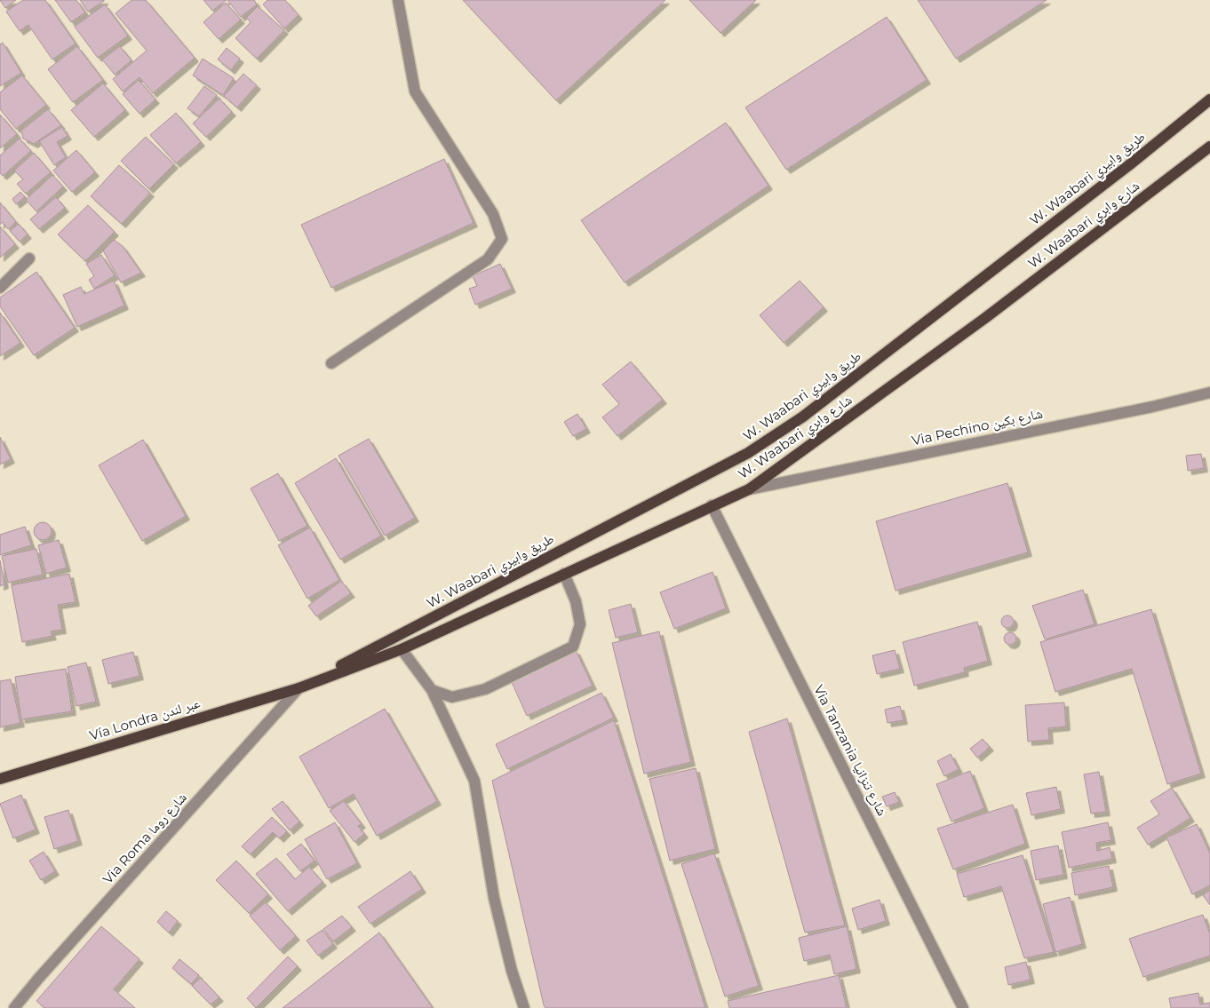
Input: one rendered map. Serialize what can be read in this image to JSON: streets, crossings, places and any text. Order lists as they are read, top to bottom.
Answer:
{
  "streets": {
    "main road": ["W. Waabari طريق وابيري", "W. Waabari شارع وابري", "Vía Londra عبر لندن"],
    "street": ["Via Pechino شارع بكين", "Via Tanzania شارع تنزانيا", "Via Roma شارع روما"]
  },
  "crossings": [
    ["W. Waabari طريق وابيري", "W. Waabari شارع وابري"],
    ["W. Waabari طريق وابيري", "Vía Londra عبر لندن"],
    ["W. Waabari طريق وابيري", "Via Roma شارع روما"],
    ["W. Waabari شارع وابري", "Via Pechino شارع بكين"],
    ["W. Waabari شارع وابري", "Vía Londra عبر لندن"],
    ["W. Waabari شارع وابري", "Via Tanzania شارع تنزانيا"],
    ["W. Waabari شارع وابري", "Via Roma شارع روما"],
    ["Vía Londra عبر لندن", "Via Roma شارع روما"]
  ]
}
